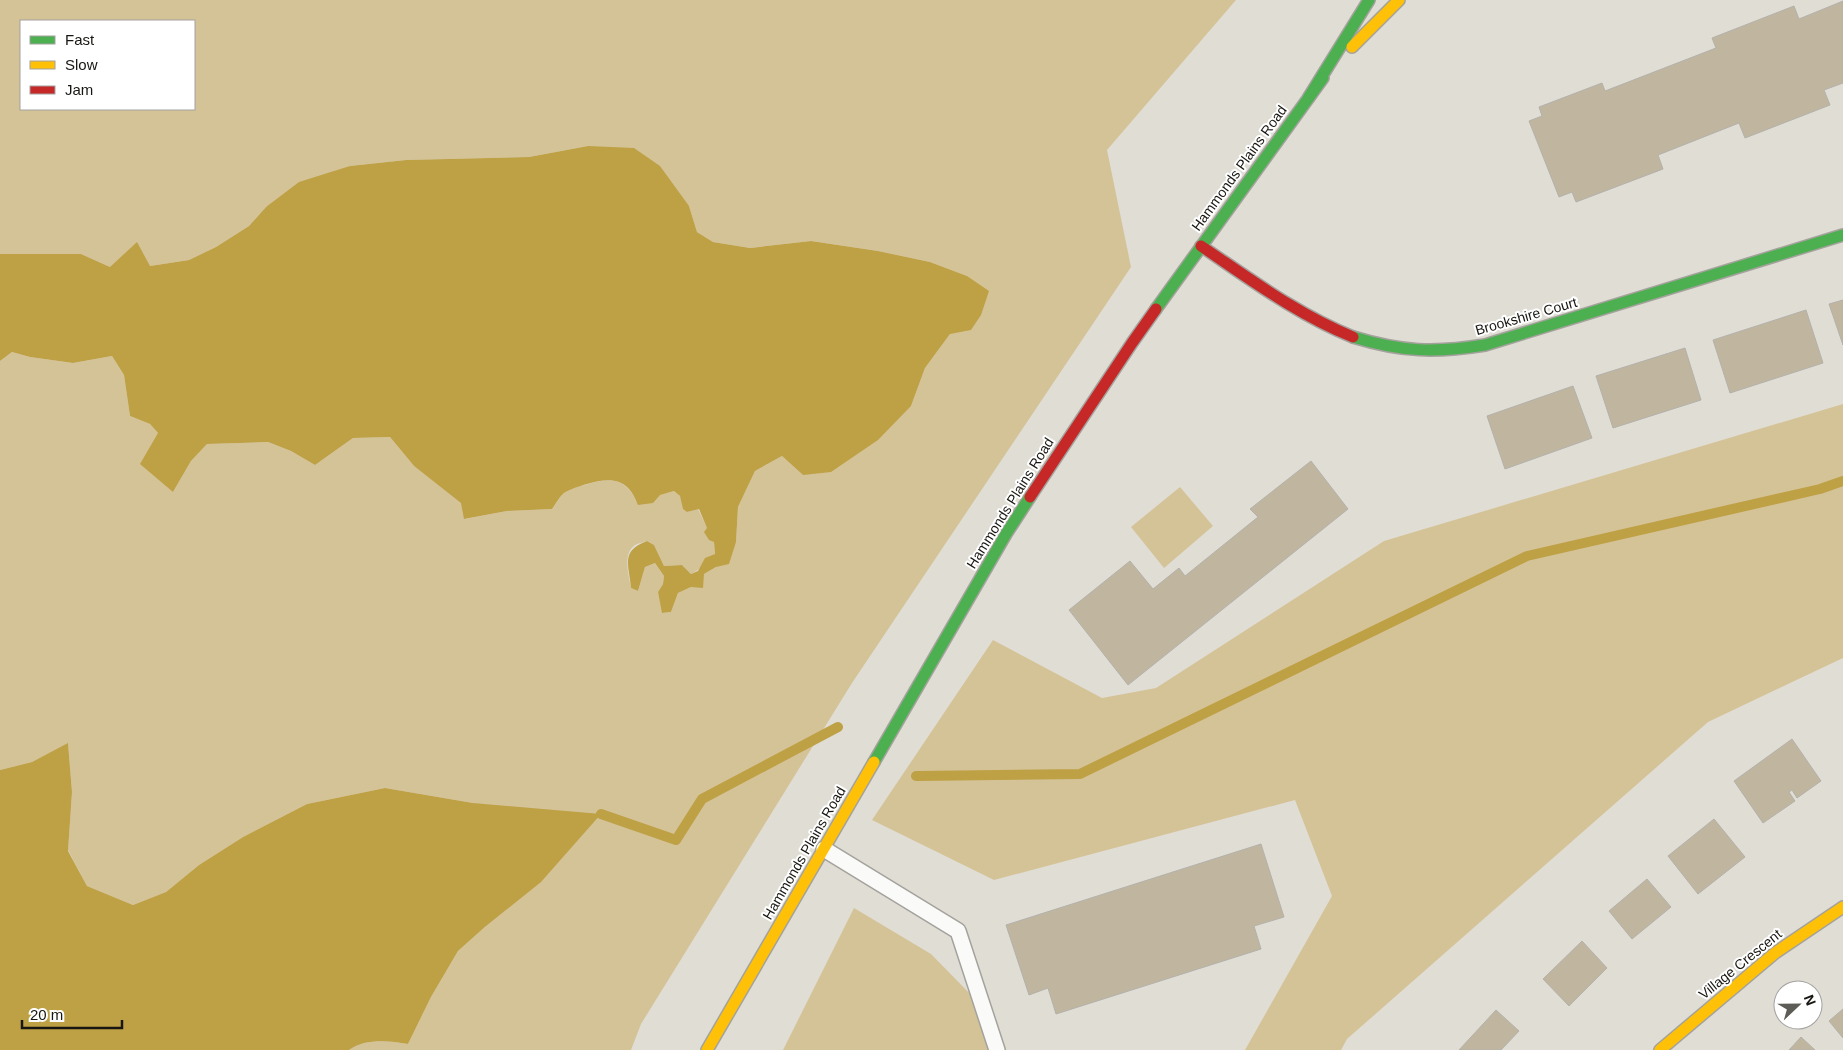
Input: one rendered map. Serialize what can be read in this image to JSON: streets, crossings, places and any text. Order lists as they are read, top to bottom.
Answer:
{
  "streets": {
    "main road": ["Hammonds Plains Road", "Brookshire Court", "Village Crescent"]
  },
  "crossings": [
    ["Hammonds Plains Road", "Brookshire Court"]
  ],
  "legend": ["Fast", "Slow", "Jam"],
  "scale_bar": "20 m",
  "north": "right"
}
